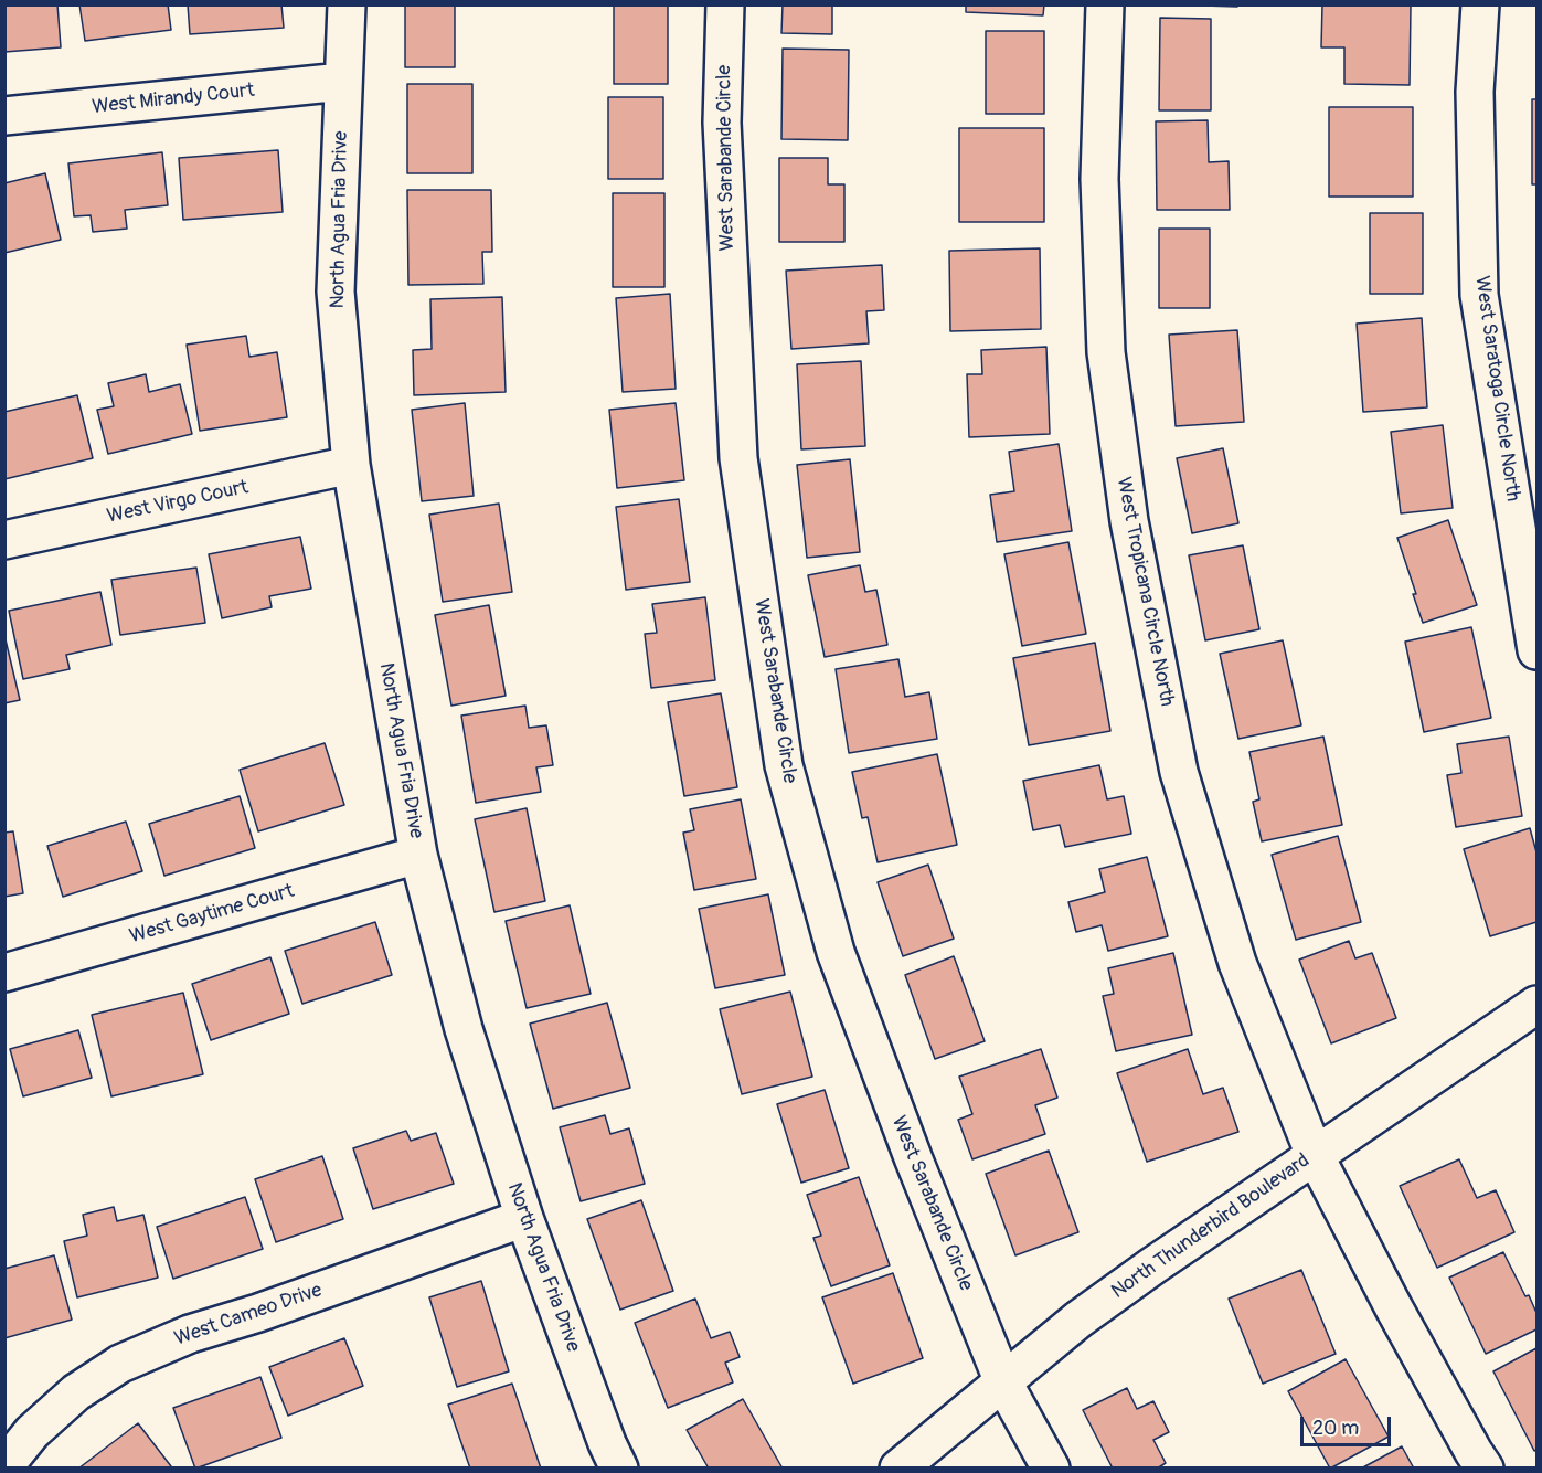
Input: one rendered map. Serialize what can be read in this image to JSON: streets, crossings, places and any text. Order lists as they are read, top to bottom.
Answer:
{
  "streets": {
    "street": [
      "West Mirandy Court",
      "West Sarabande Circle",
      "North Agua Fria Drive",
      "West Saratoga Circle North",
      "West Virgo Court",
      "West Tropicana Circle North",
      "West Gaytime Court",
      "North Thunderbird Boulevard",
      "West Cameo Drive"
    ]
  },
  "crossings": [
    ["West Mirandy Court", "North Agua Fria Drive"],
    ["West Sarabande Circle", "North Thunderbird Boulevard"],
    ["North Agua Fria Drive", "West Virgo Court"],
    ["North Agua Fria Drive", "West Gaytime Court"],
    ["North Agua Fria Drive", "West Cameo Drive"],
    ["West Tropicana Circle North", "North Thunderbird Boulevard"]
  ],
  "scale_bar": "20 m"
}
